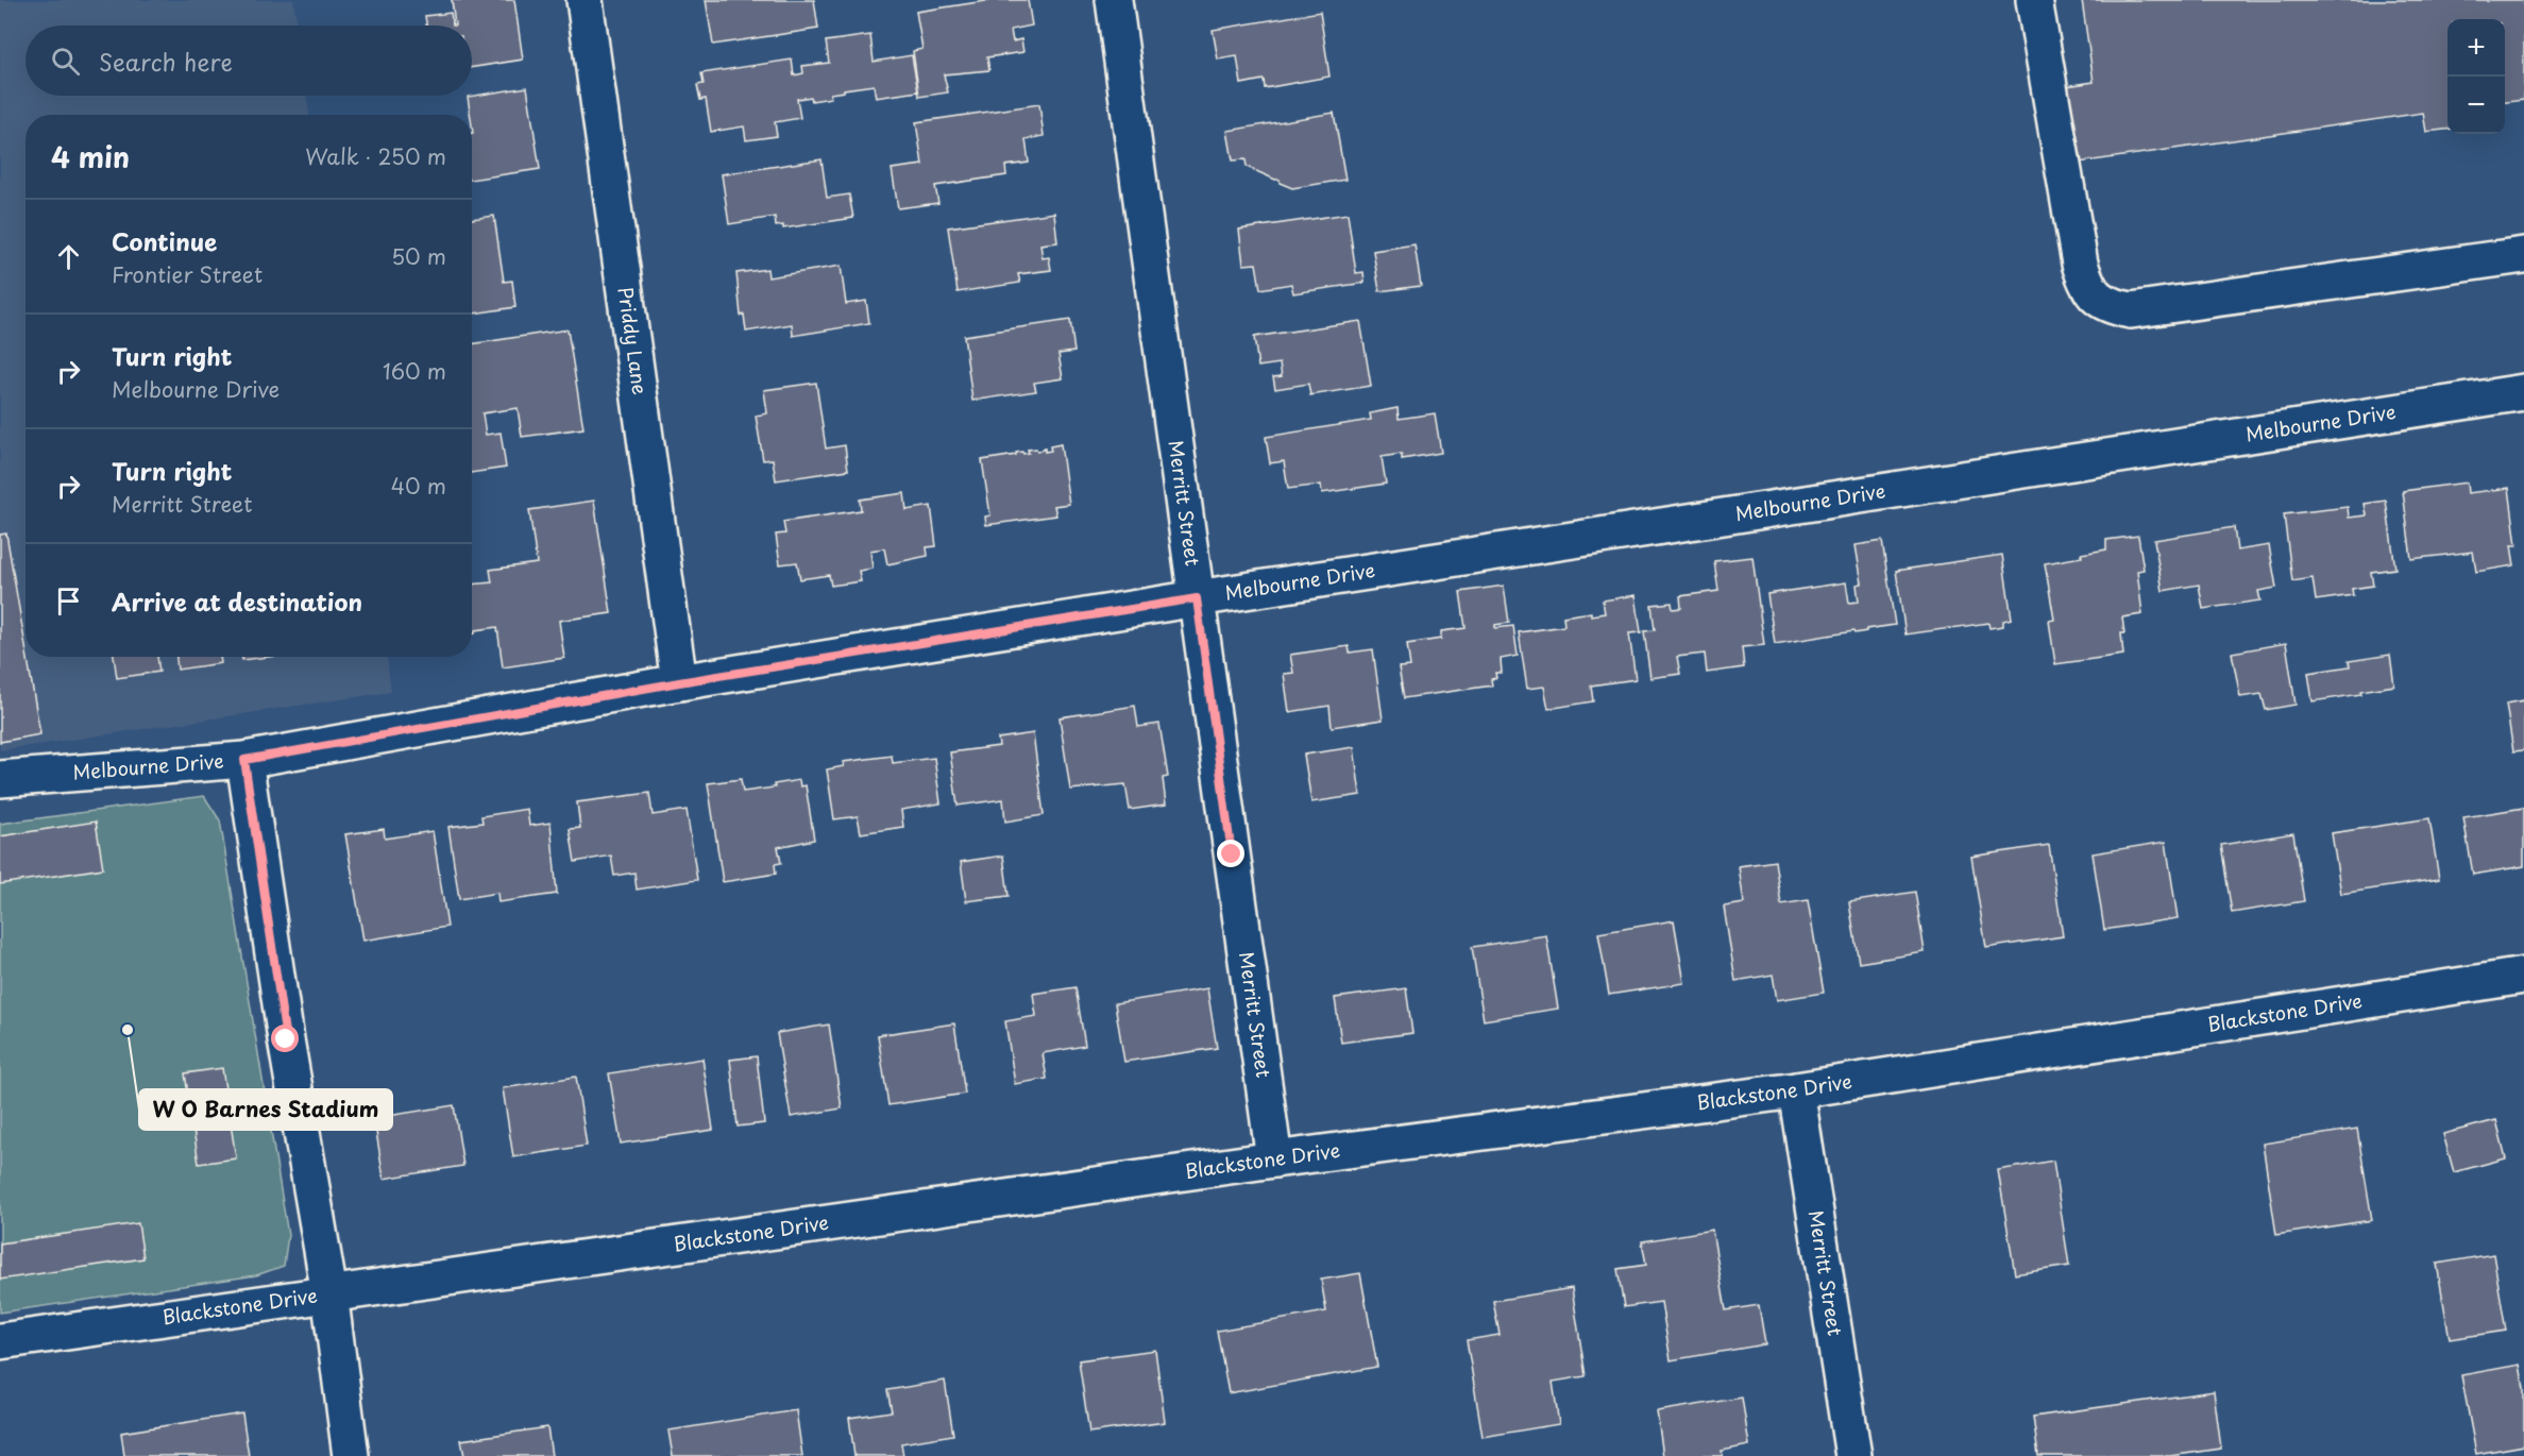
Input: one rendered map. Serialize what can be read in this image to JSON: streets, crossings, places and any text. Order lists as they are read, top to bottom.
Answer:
{
  "streets": {
    "street": [
      "Priddy Lane",
      "Melbourne Drive",
      "Merritt Street",
      "Blackstone Drive"
    ]
  },
  "crossings": [
    ["Priddy Lane", "Melbourne Drive"],
    ["Melbourne Drive", "Merritt Street"],
    ["Merritt Street", "Blackstone Drive"]
  ],
  "places": ["W O Barnes Stadium"],
  "page": {
    "map_buttons": ["+", "−"],
    "search": "Search here",
    "heading": ["4 min", "Walk · 250 m"],
    "list": [
      ["Continue", "Frontier Street", "50 m"],
      ["Turn right", "Melbourne Drive", "160 m"],
      ["Turn right", "Merritt Street", "40 m"],
      "Arrive at destination"
    ]
  }
}
